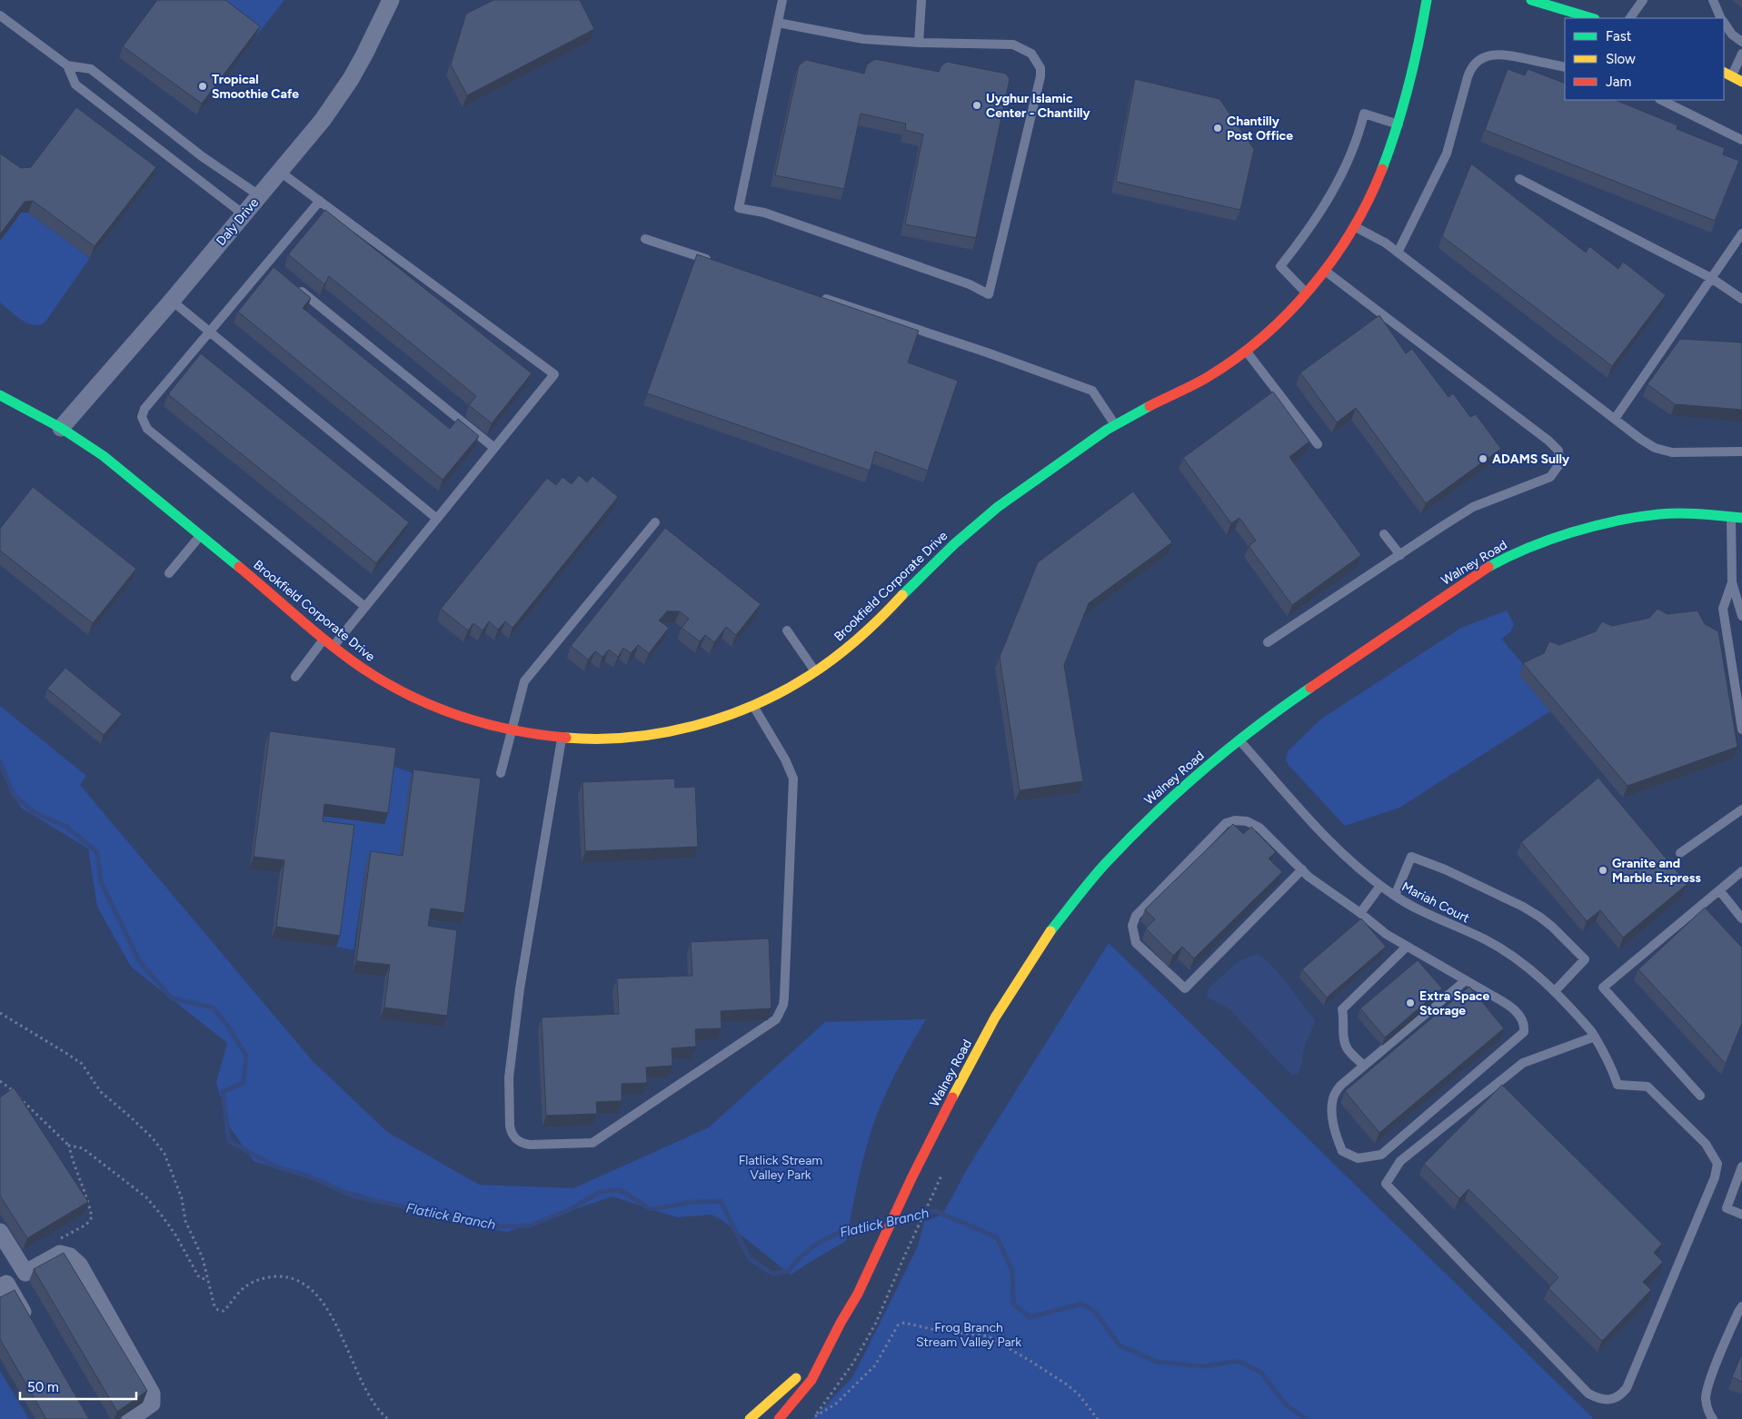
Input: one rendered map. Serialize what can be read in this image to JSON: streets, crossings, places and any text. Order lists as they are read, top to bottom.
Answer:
{
  "streets": {
    "street": ["Daly Drive", "Walney Road", "Brookfield Corporate Drive"],
    "lane": ["Mariah Court"]
  },
  "crossings": [
    ["Daly Drive", "Brookfield Corporate Drive"],
    ["Walney Road", "Mariah Court"]
  ],
  "water": ["Flatlick Branch"],
  "parks": ["Flatlick Stream Valley Park", "Frog Branch Stream Valley Park"],
  "places": [
    "Tropical Smoothie Cafe",
    "Uyghur Islamic Center - Chantilly",
    "Chantilly Post Office",
    "ADAMS Sully",
    "Granite and Marble Express",
    "Extra Space Storage"
  ],
  "legend": ["Fast", "Slow", "Jam"],
  "scale_bar": "50 m"
}
